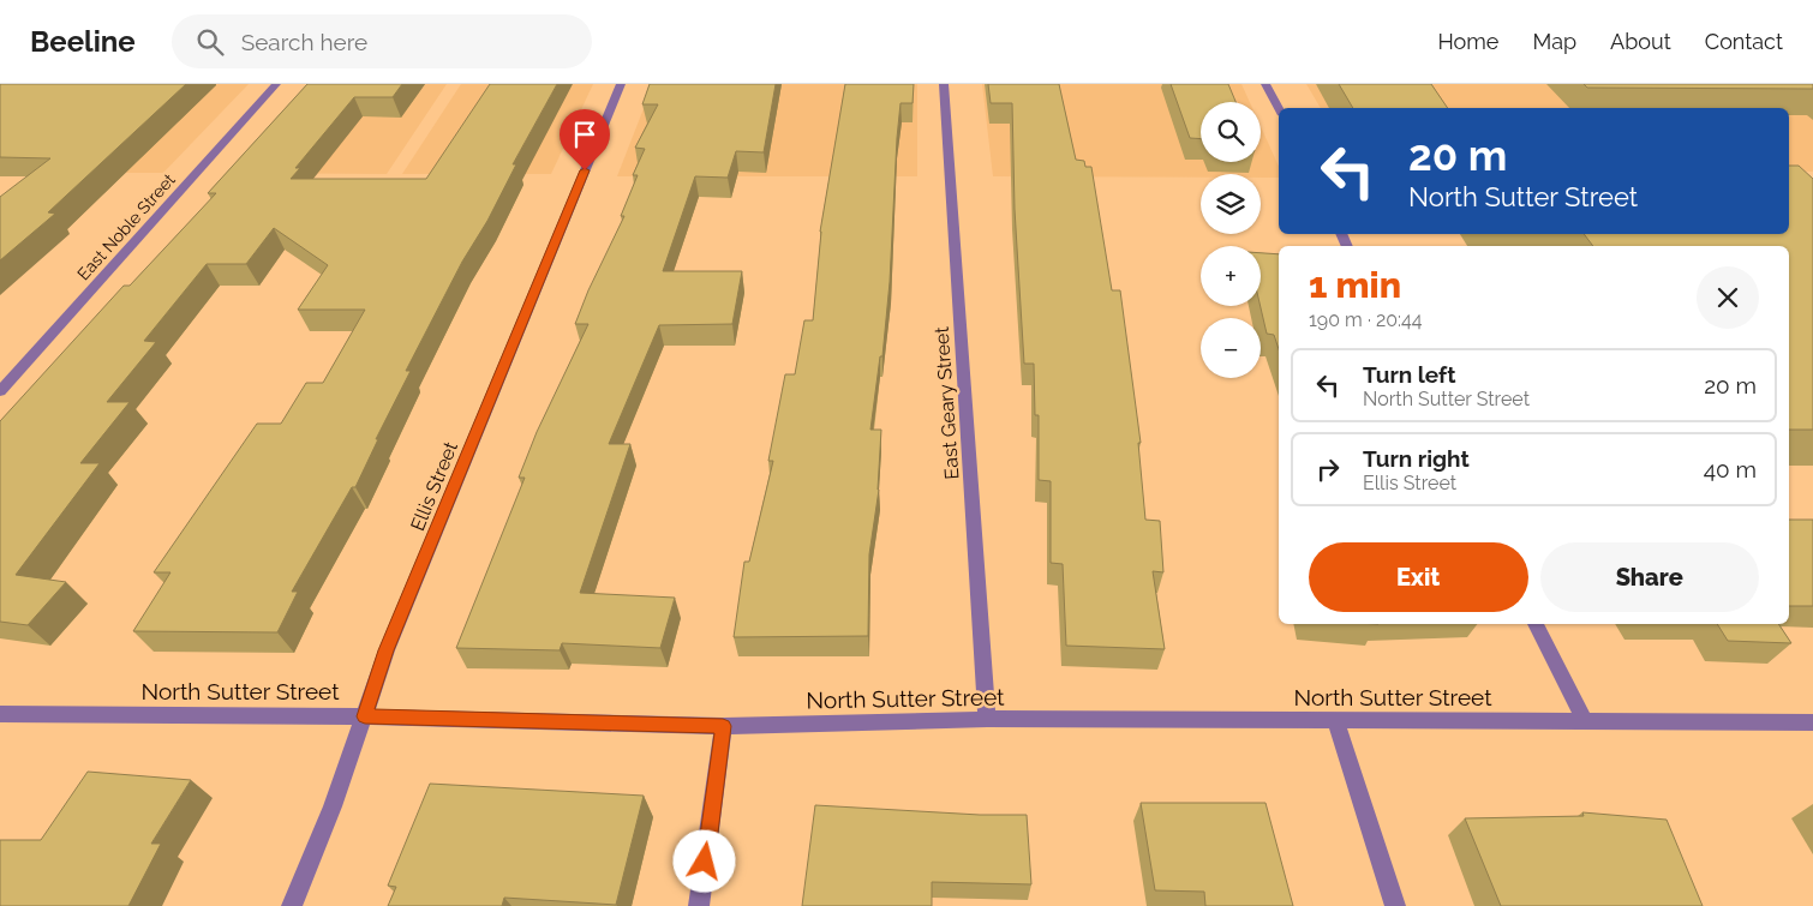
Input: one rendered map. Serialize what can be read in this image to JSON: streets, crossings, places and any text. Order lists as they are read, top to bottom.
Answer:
{
  "streets": {
    "street": [
      "East Noble Street",
      "East Geary Street",
      "Ellis Street",
      "North Sutter Street"
    ]
  },
  "crossings": [
    ["East Geary Street", "North Sutter Street"],
    ["Ellis Street", "North Sutter Street"]
  ],
  "page": {
    "header": "Beeline",
    "search": "Search here",
    "nav": [
      "Home",
      "Map",
      "About",
      "Contact"
    ],
    "map_buttons": ["+", "−"],
    "turn": ["20 m", "North Sutter Street"],
    "heading": ["1 min", "190 m · 20:44"],
    "list": [
      {
        "name": "Turn left",
        "note": "North Sutter Street",
        "value": "20 m"
      },
      {
        "name": "Turn right",
        "note": "Ellis Street",
        "value": "40 m"
      }
    ],
    "buttons": ["Exit", "Share"]
  }
}
